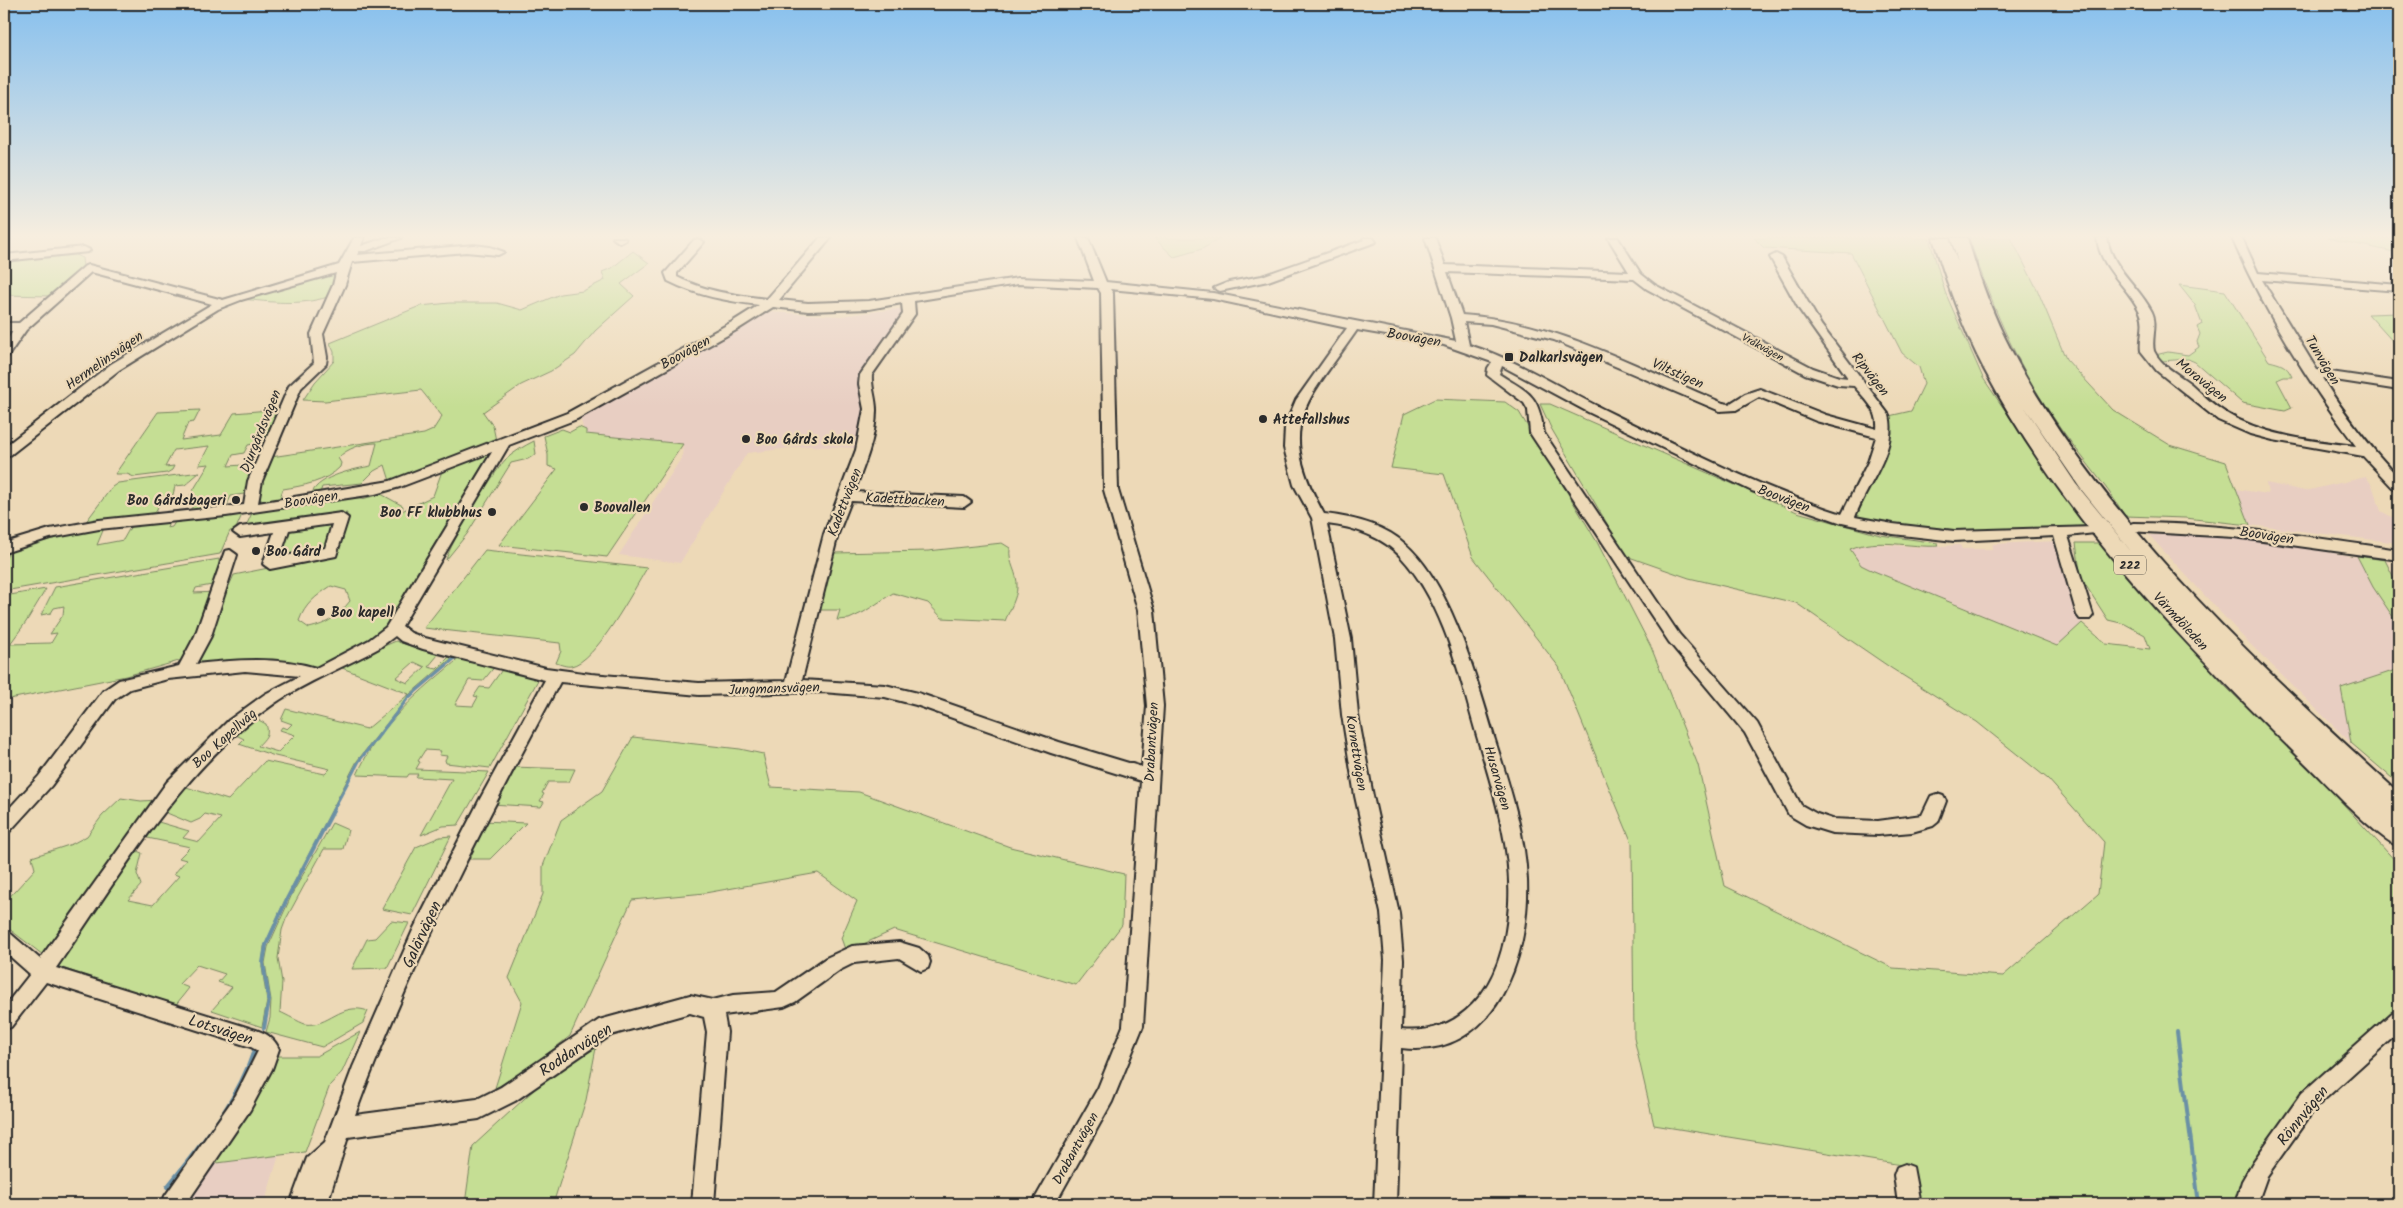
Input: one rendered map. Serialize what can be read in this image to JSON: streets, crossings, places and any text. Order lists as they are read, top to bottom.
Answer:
{
  "streets": {
    "highway": ["222", "Värmdöleden"],
    "street": [
      "Boovägen",
      "Vråkvägen",
      "Hermelinsvägen",
      "Tunvägen",
      "Viltstigen",
      "Ripvägen",
      "Moravägen",
      "Djurgårdsvägen",
      "Kadettbacken",
      "Kadettvägen",
      "Jungmansvägen",
      "Boo Kapellväg",
      "Drabantvägen",
      "Kornettvägen",
      "Husarvägen",
      "Galärvägen",
      "Lotsvägen",
      "Roddarvägen",
      "Rönnvägen"
    ]
  },
  "crossings": [
    ["Boovägen", "Ripvägen"],
    ["Boovägen", "Djurgårdsvägen"],
    ["Boovägen", "Kadettvägen"],
    ["Boovägen", "Boo Kapellväg"],
    ["Boovägen", "Kornettvägen"],
    ["Vråkvägen", "Ripvägen"],
    ["Tunvägen", "Moravägen"],
    ["Viltstigen", "Ripvägen"],
    ["Kadettbacken", "Kadettvägen"],
    ["Kadettvägen", "Jungmansvägen"],
    ["Jungmansvägen", "Boo Kapellväg"],
    ["Jungmansvägen", "Drabantvägen"],
    ["Jungmansvägen", "Galärvägen"],
    ["Boo Kapellväg", "Lotsvägen"],
    ["Kornettvägen", "Husarvägen"],
    ["Galärvägen", "Roddarvägen"]
  ],
  "places": {
    "transit": ["Dalkarlsvägen"],
    "other": [
      "Attefallshus",
      "Boo Gårds skola",
      "Boo Gårdsbageri",
      "Boovallen",
      "Boo FF klubbhus",
      "Boo Gård",
      "Boo kapell"
    ]
  }
}
